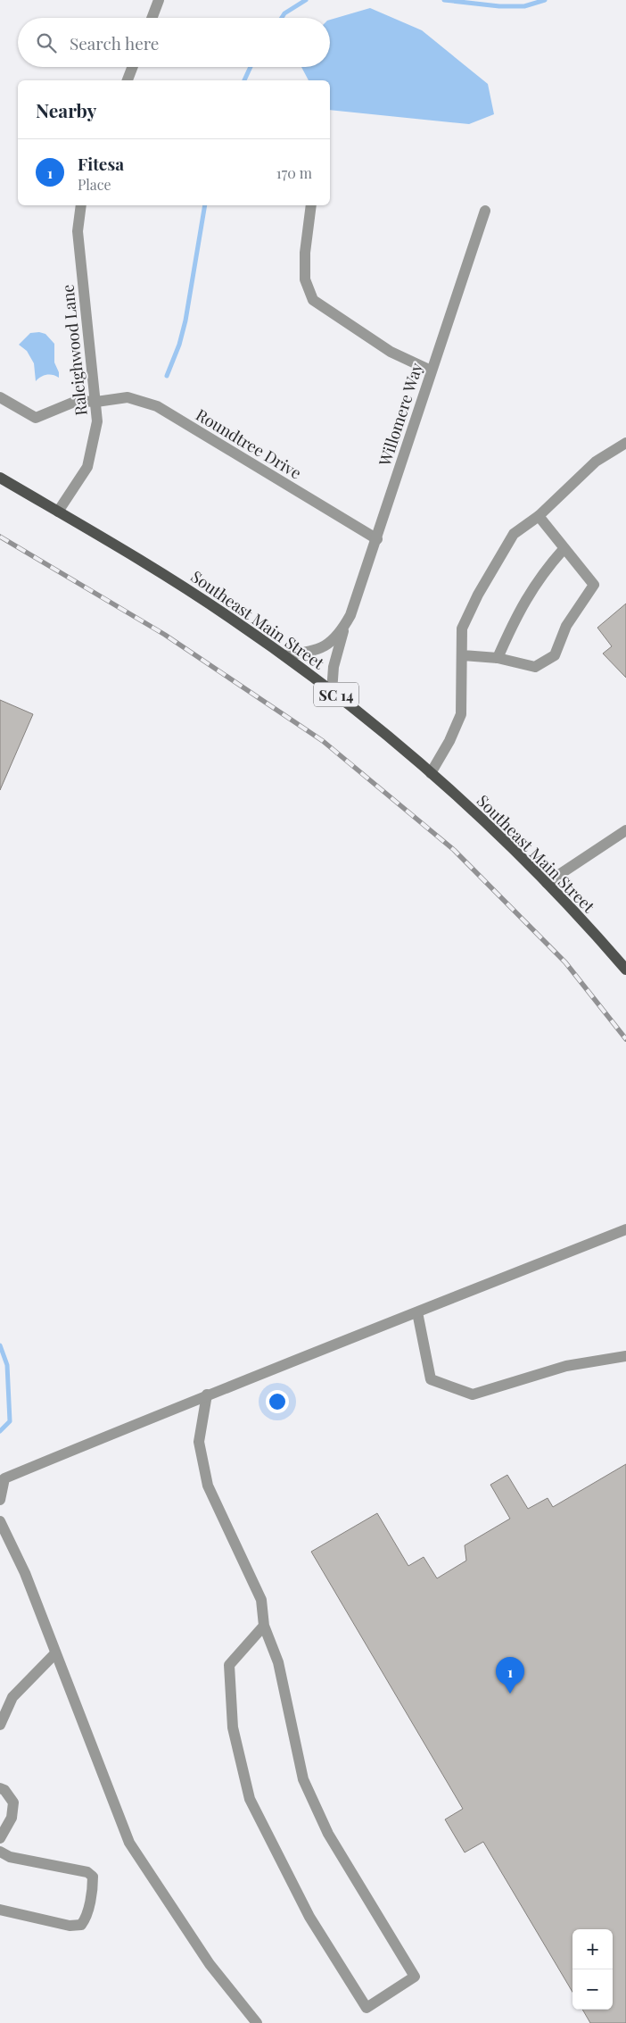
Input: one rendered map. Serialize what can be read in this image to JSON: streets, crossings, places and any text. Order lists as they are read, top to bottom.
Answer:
{
  "streets": {
    "main road": ["Southeast Main Street", "SC 14"],
    "street": ["Raleighwood Lane", "Willomere Way", "Roundtree Drive"]
  },
  "crossings": [
    ["Raleighwood Lane", "Roundtree Drive"],
    ["Raleighwood Lane", "Southeast Main Street"],
    ["Willomere Way", "Roundtree Drive"],
    ["Willomere Way", "Southeast Main Street"]
  ],
  "page": {
    "search": "Search here",
    "heading": "Nearby",
    "list": [
      {
        "mark": "1",
        "name": "Fitesa",
        "note": "Place",
        "value": "170 m"
      }
    ],
    "pins": "1",
    "map_buttons": ["+", "−"]
  }
}
